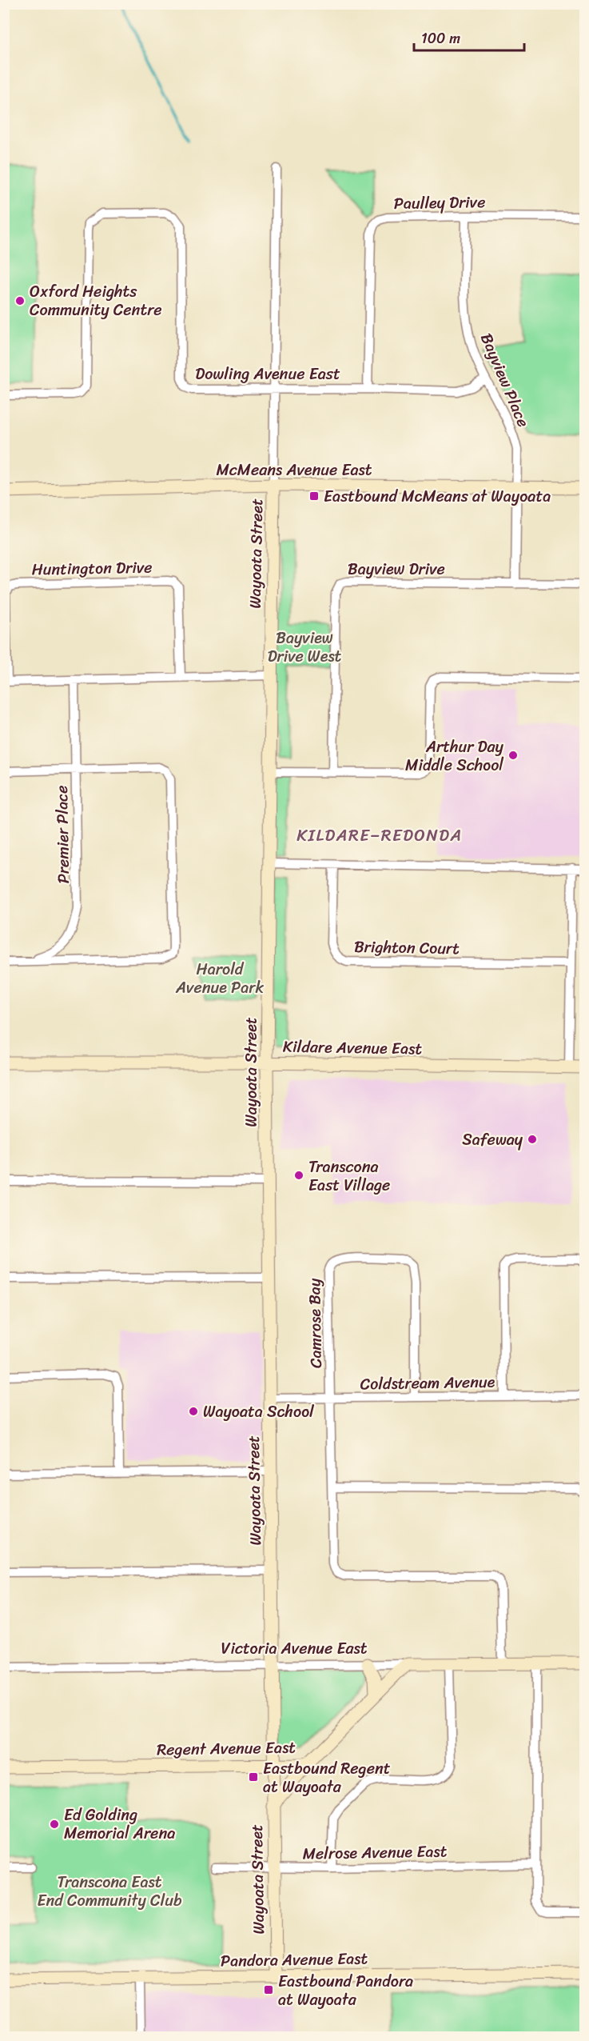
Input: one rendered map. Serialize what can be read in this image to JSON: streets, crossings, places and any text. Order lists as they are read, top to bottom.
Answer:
{
  "streets": {
    "street": [
      "Paulley Drive",
      "Dowling Avenue East",
      "Bayview Place",
      "McMeans Avenue East",
      "Wayoata Street",
      "Huntington Drive",
      "Bayview Drive",
      "Premier Place",
      "Brighton Court",
      "Kildare Avenue East",
      "Camrose Bay",
      "Coldstream Avenue",
      "Victoria Avenue East",
      "Regent Avenue East",
      "Melrose Avenue East",
      "Pandora Avenue East"
    ]
  },
  "crossings": [
    ["Paulley Drive", "Dowling Avenue East"],
    ["Paulley Drive", "Bayview Place"],
    ["Dowling Avenue East", "Bayview Place"],
    ["Dowling Avenue East", "Wayoata Street"],
    ["Bayview Place", "McMeans Avenue East"],
    ["Bayview Place", "Bayview Drive"],
    ["McMeans Avenue East", "Wayoata Street"],
    ["Wayoata Street", "Kildare Avenue East"],
    ["Wayoata Street", "Coldstream Avenue"],
    ["Wayoata Street", "Victoria Avenue East"],
    ["Wayoata Street", "Regent Avenue East"],
    ["Wayoata Street", "Melrose Avenue East"],
    ["Wayoata Street", "Pandora Avenue East"],
    ["Camrose Bay", "Coldstream Avenue"],
    ["Victoria Avenue East", "Regent Avenue East"]
  ],
  "districts": ["KILDARE–REDONDA"],
  "parks": ["Bayview Drive West", "Harold Avenue Park", "Transcona East End Community Club"],
  "places": {
    "other": [
      "Oxford Heights Community Centre",
      "Arthur Day Middle School",
      "Safeway",
      "Transcona East Village",
      "Wayoata School",
      "Ed Golding Memorial Arena"
    ],
    "transit": ["Eastbound McMeans at Wayoata", "Eastbound Regent at Wayoata", "Eastbound Pandora at Wayoata"]
  },
  "scale_bar": "100 m"
}
